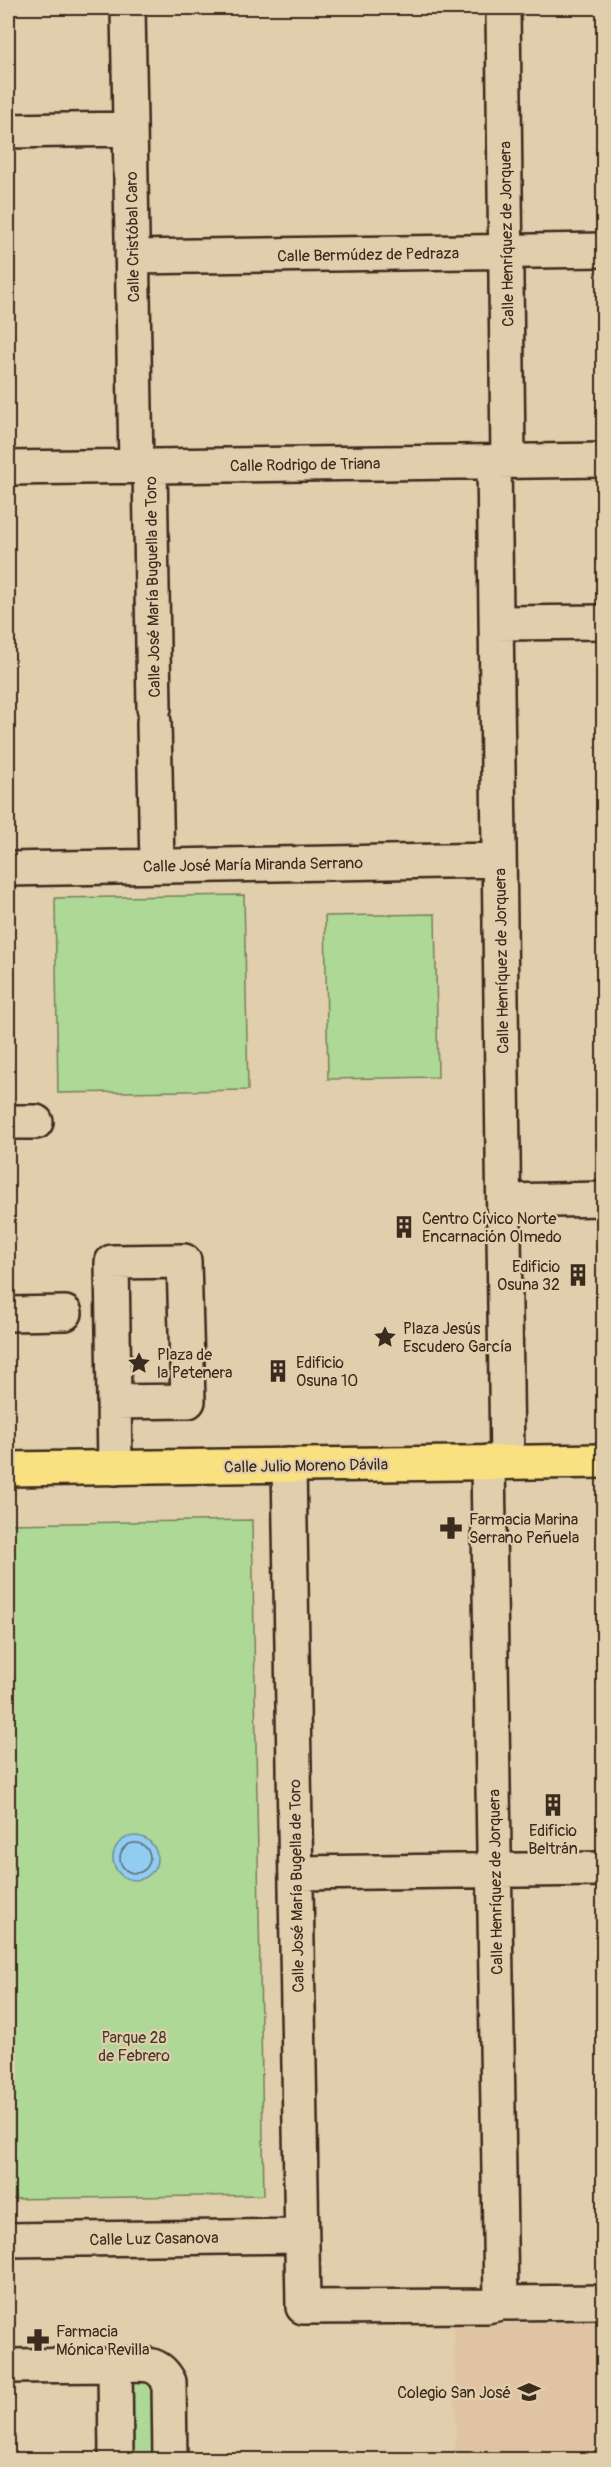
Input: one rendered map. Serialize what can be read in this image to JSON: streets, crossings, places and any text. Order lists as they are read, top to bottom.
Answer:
{
  "streets": {
    "main road": ["Calle Julio Moreno Dávila"],
    "street": [
      "Calle Henríquez de Jorquera",
      "Calle Cristóbal Caro",
      "Calle Bermúdez de Pedraza",
      "Calle Rodrigo de Triana",
      "Calle José María Buguella de Toro",
      "Calle José María Miranda Serrano",
      "Calle José María Bugella de Toro",
      "Calle Luz Casanova"
    ]
  },
  "crossings": [
    ["Calle Henríquez de Jorquera", "Calle Bermúdez de Pedraza"],
    ["Calle Henríquez de Jorquera", "Calle Rodrigo de Triana"],
    ["Calle Henríquez de Jorquera", "Calle José María Miranda Serrano"],
    ["Calle Henríquez de Jorquera", "Calle Julio Moreno Dávila"],
    ["Calle Henríquez de Jorquera", "Calle José María Bugella de Toro"],
    ["Calle Cristóbal Caro", "Calle Bermúdez de Pedraza"],
    ["Calle Cristóbal Caro", "Calle Rodrigo de Triana"],
    ["Calle Cristóbal Caro", "Calle José María Buguella de Toro"],
    ["Calle Rodrigo de Triana", "Calle José María Buguella de Toro"],
    ["Calle José María Buguella de Toro", "Calle José María Miranda Serrano"],
    ["Calle Julio Moreno Dávila", "Calle José María Bugella de Toro"],
    ["Calle José María Bugella de Toro", "Calle Luz Casanova"]
  ],
  "parks": ["Parque 28 de Febrero"],
  "places": {
    "building": [
      "Centro Cívico Norte Encarnación Olmedo",
      "Edificio Osuna 32",
      "Edificio Osuna 10",
      "Edificio Beltrán"
    ],
    "place": ["Plaza Jesús Escudero García", "Plaza de la Petenera"],
    "pharmacy": ["Farmacia Marina Serrano Peñuela", "Farmacia Mónica Revilla"],
    "school or university": ["Colegio San José"]
  }
}
